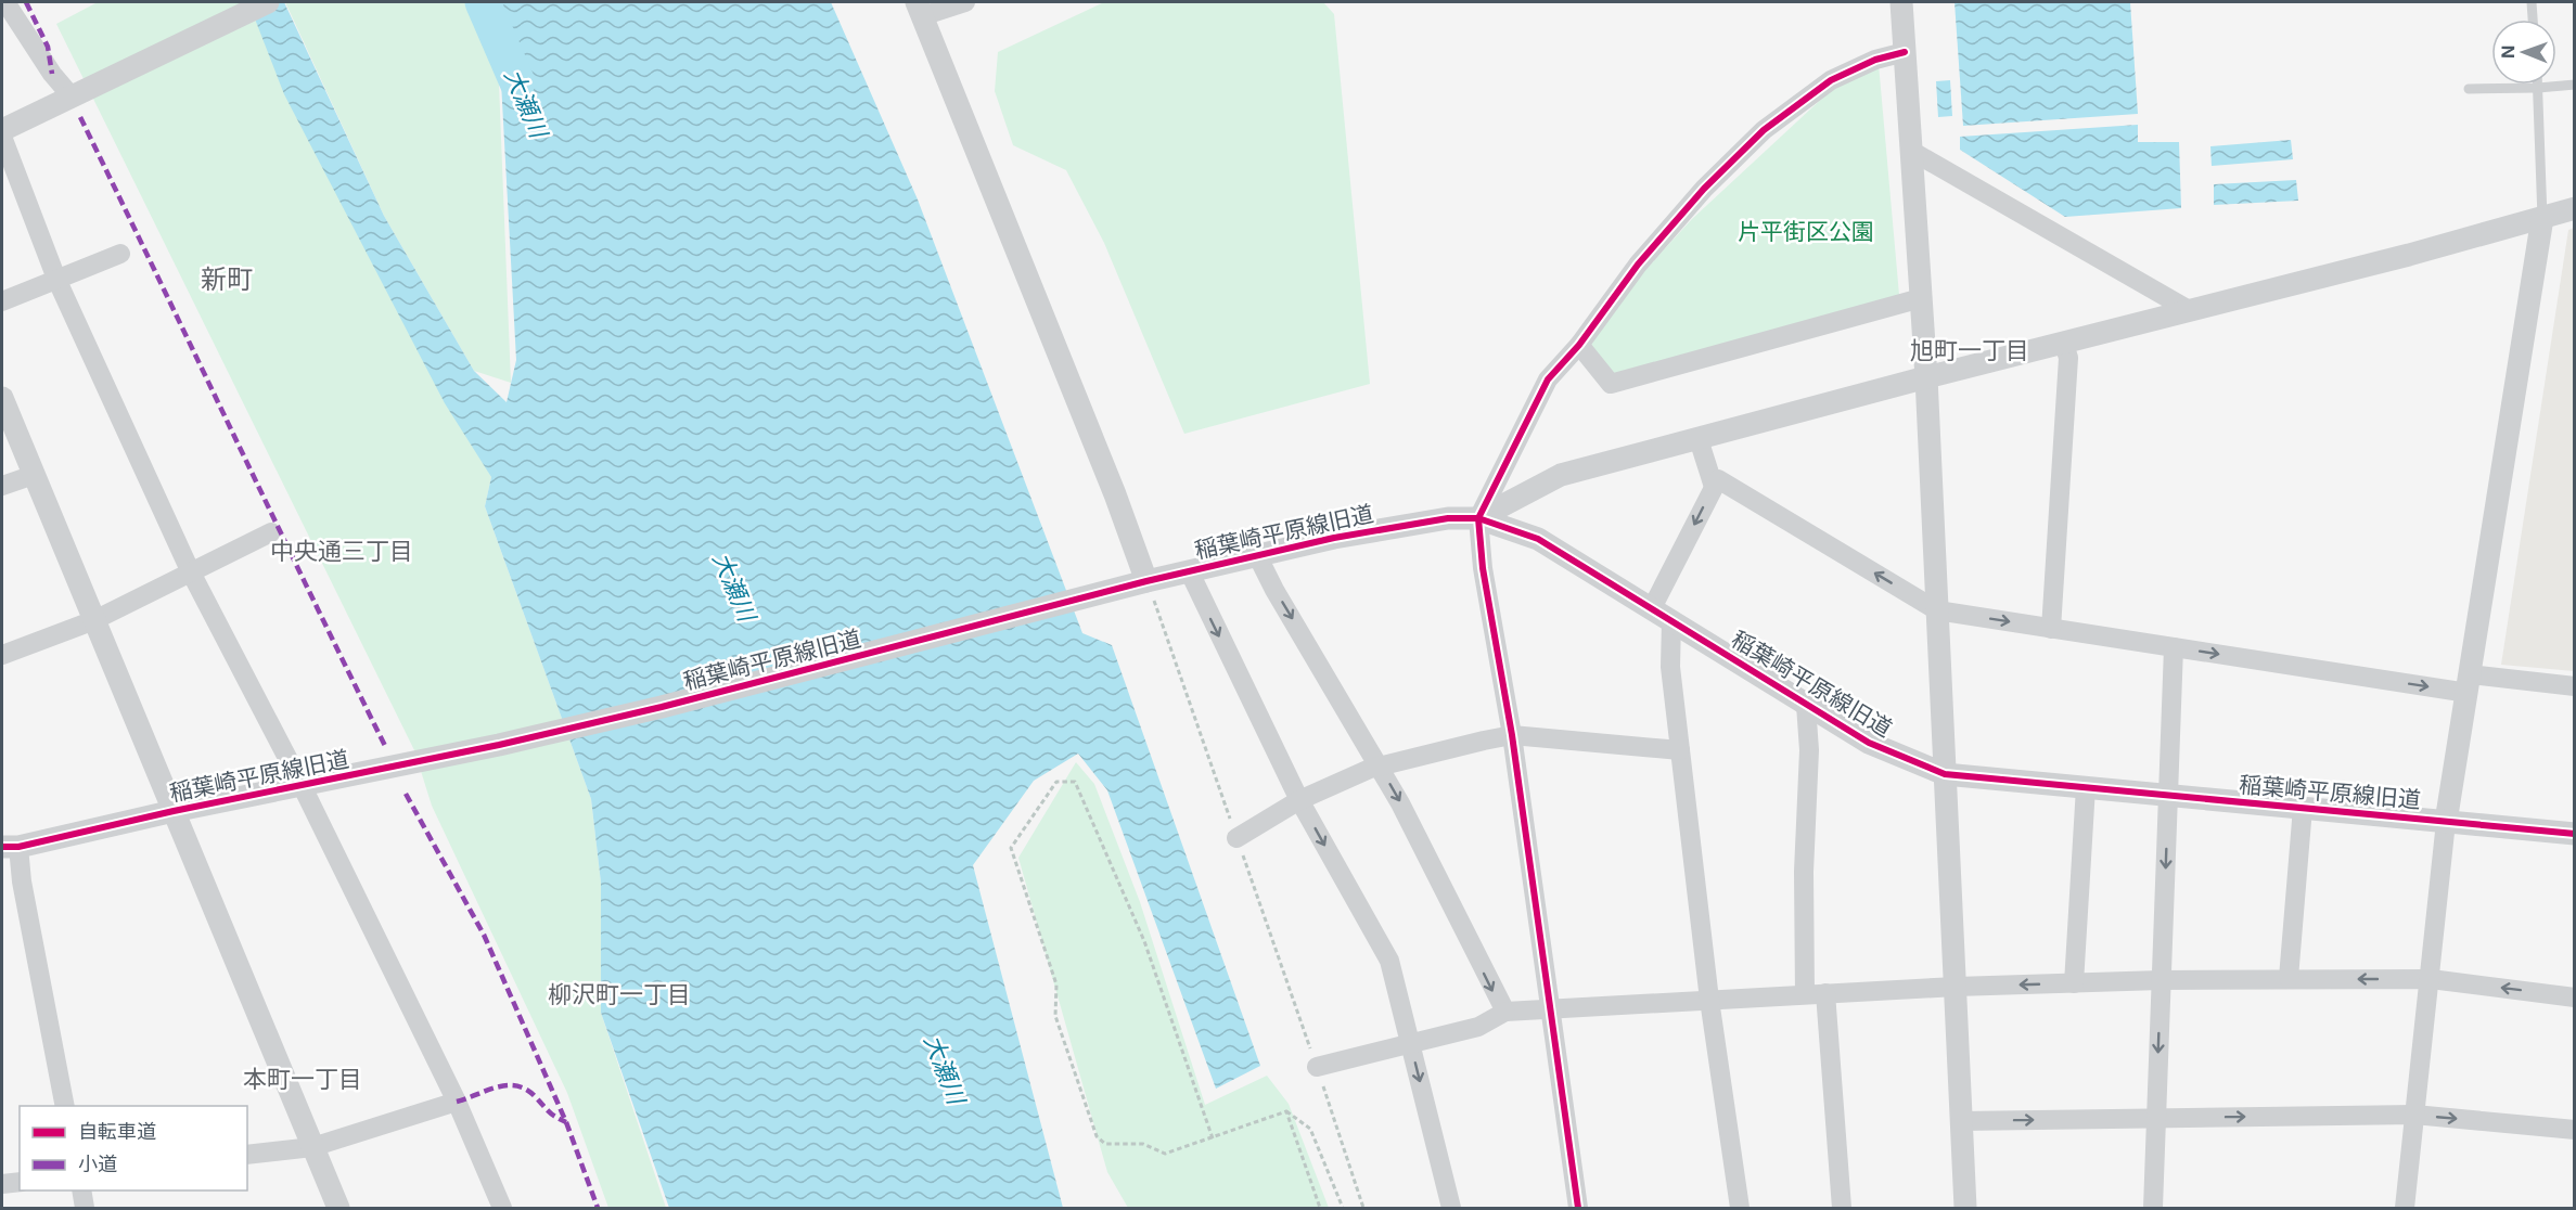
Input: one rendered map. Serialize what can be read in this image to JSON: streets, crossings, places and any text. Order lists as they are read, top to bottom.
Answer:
{
  "streets": {
    "street": ["稲葉崎平原線旧道"]
  },
  "districts": [
    "新町",
    "旭町一丁目",
    "中央通三丁目",
    "柳沢町一丁目",
    "本町一丁目"
  ],
  "water": ["大瀬川"],
  "parks": ["片平街区公園"],
  "legend": ["自転車道", "小道"],
  "north": "left"
}
